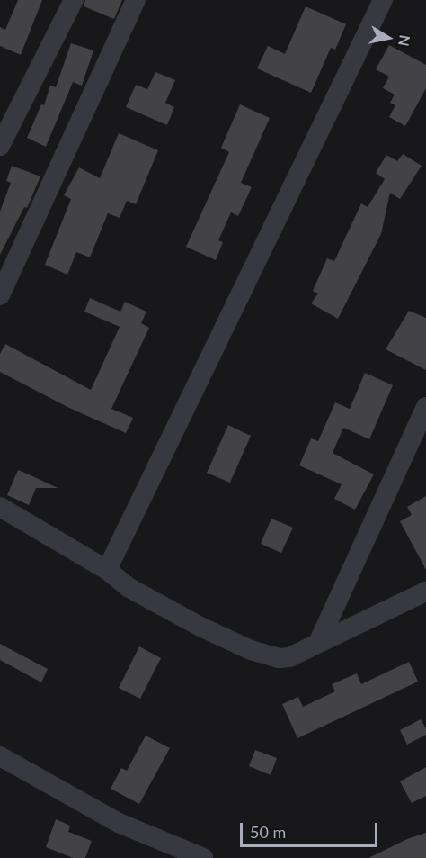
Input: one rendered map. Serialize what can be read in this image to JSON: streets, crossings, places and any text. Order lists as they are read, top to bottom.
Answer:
{
  "scale_bar": "50 m",
  "north": "right"
}
